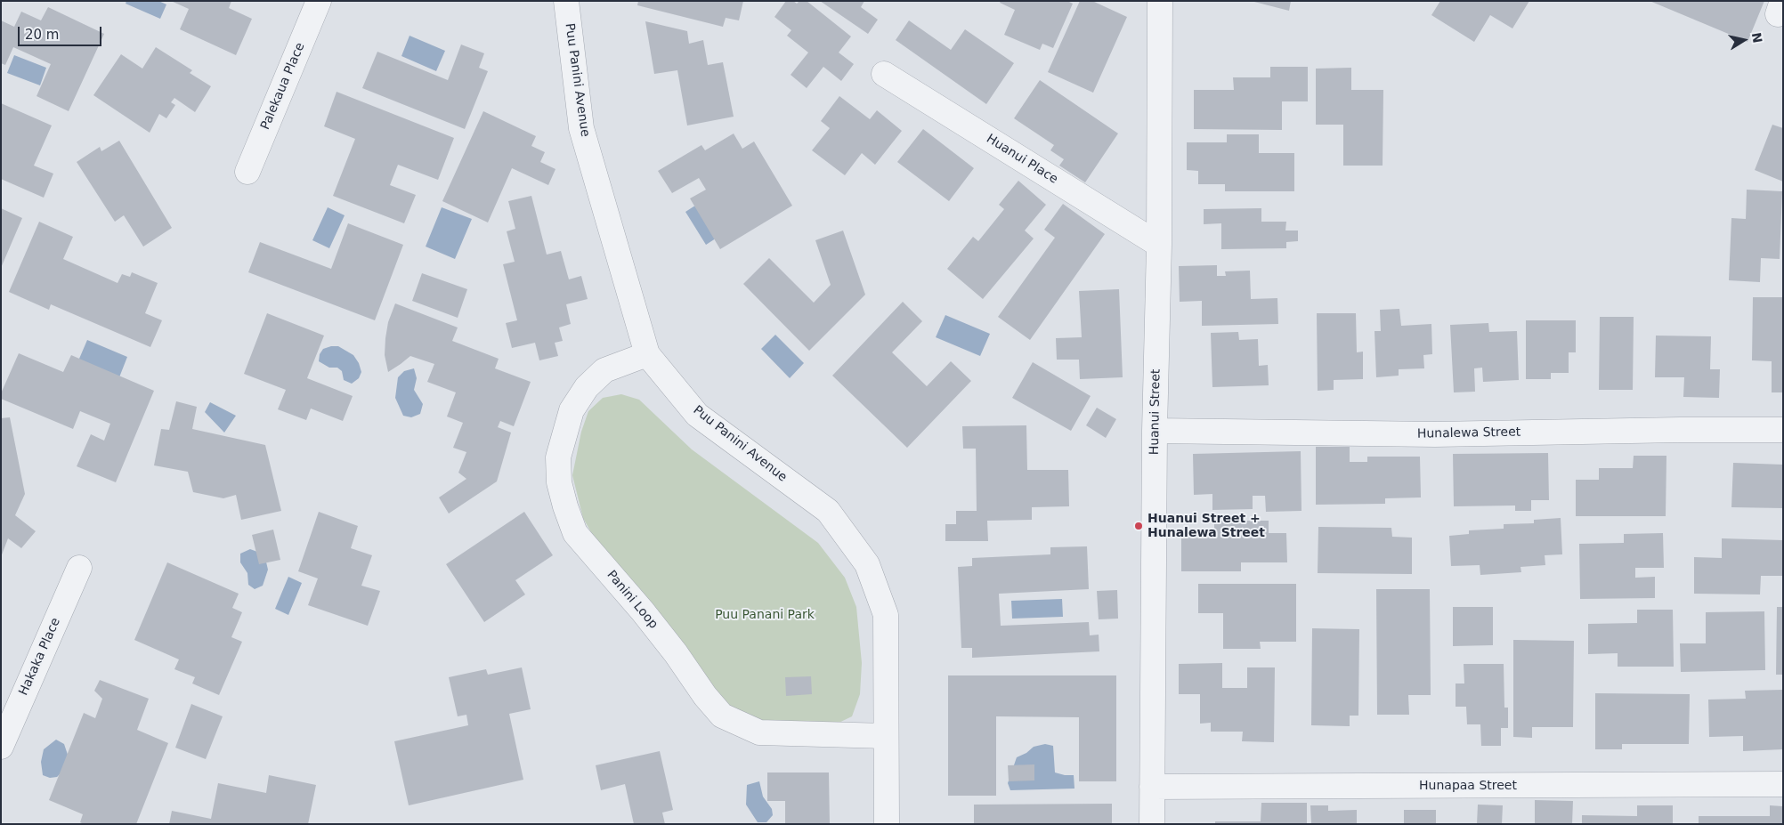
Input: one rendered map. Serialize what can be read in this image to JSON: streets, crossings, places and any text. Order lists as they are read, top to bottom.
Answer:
{
  "streets": {
    "street": [
      "Puu Panini Avenue",
      "Palekaua Place",
      "Huanui Place",
      "Huanui Street",
      "Hunalewa Street",
      "Panini Loop",
      "Hakaka Place",
      "Hunapaa Street"
    ]
  },
  "crossings": [
    ["Puu Panini Avenue", "Panini Loop"],
    ["Huanui Place", "Huanui Street"],
    ["Huanui Street", "Hunalewa Street"],
    ["Huanui Street", "Hunapaa Street"]
  ],
  "parks": ["Puu Panani Park"],
  "places": ["Huanui Street + Hunalewa Street"],
  "scale_bar": "20 m",
  "north": "right"
}
